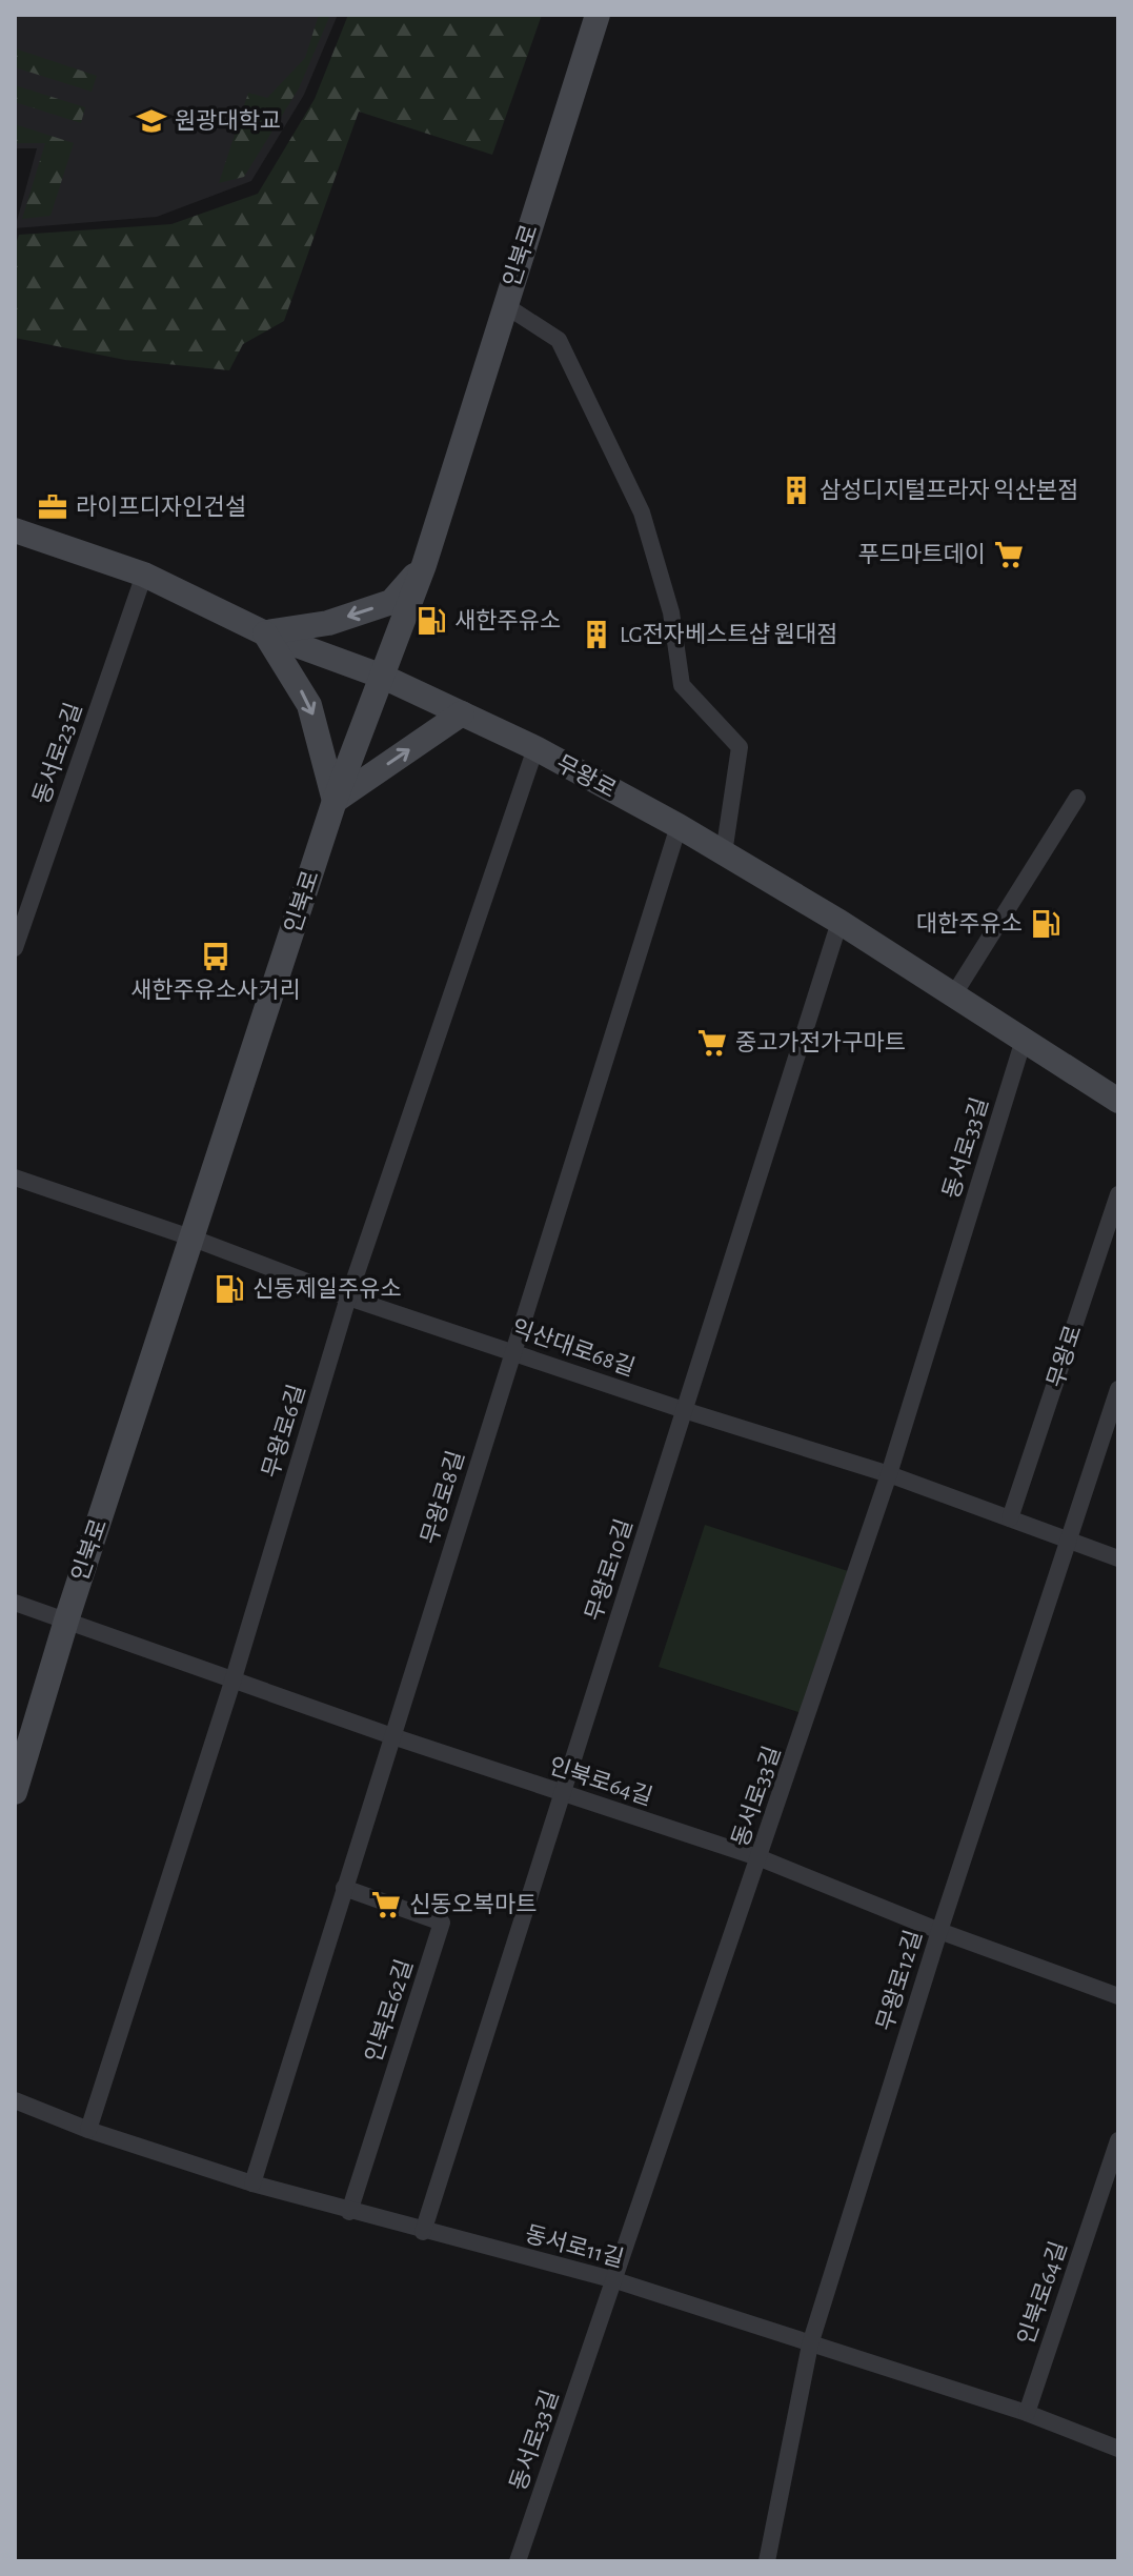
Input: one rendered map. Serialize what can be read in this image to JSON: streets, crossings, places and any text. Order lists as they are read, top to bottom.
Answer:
{
  "streets": {
    "street": [
      "인북로",
      "동서로23길",
      "무왕로",
      "동서로33길",
      "익산대로68길",
      "무왕로6길",
      "무왕로8길",
      "무왕로10길",
      "인북로64길",
      "무왕로12길",
      "인북로62길",
      "동서로11길"
    ]
  },
  "crossings": [
    ["인북로", "무왕로"],
    ["인북로", "익산대로68길"],
    ["인북로", "인북로64길"],
    ["동서로23길", "무왕로"],
    ["무왕로", "동서로33길"],
    ["무왕로", "익산대로68길"],
    ["무왕로", "무왕로6길"],
    ["무왕로", "무왕로8길"],
    ["무왕로", "무왕로10길"],
    ["동서로33길", "익산대로68길"],
    ["동서로33길", "인북로64길"],
    ["동서로33길", "동서로11길"],
    ["익산대로68길", "무왕로6길"],
    ["익산대로68길", "무왕로8길"],
    ["익산대로68길", "무왕로10길"],
    ["익산대로68길", "무왕로12길"],
    ["무왕로6길", "인북로64길"],
    ["무왕로6길", "동서로11길"],
    ["무왕로8길", "인북로64길"],
    ["무왕로8길", "인북로62길"],
    ["무왕로8길", "동서로11길"],
    ["무왕로10길", "인북로64길"],
    ["무왕로10길", "동서로11길"],
    ["인북로64길", "무왕로12길"],
    ["인북로64길", "동서로11길"],
    ["무왕로12길", "동서로11길"],
    ["인북로62길", "동서로11길"]
  ],
  "places": {
    "school or university": ["원광대학교"],
    "building": ["삼성디지털프라자 익산본점", "LG전자베스트샵 원대점"],
    "office": ["라이프디자인건설"],
    "supermarket": ["푸드마트데이", "중고가전가구마트", "신동오복마트"],
    "fuel station": ["새한주유소", "대한주유소", "신동제일주유소"],
    "bus stop": ["새한주유소사거리"]
  }
}
